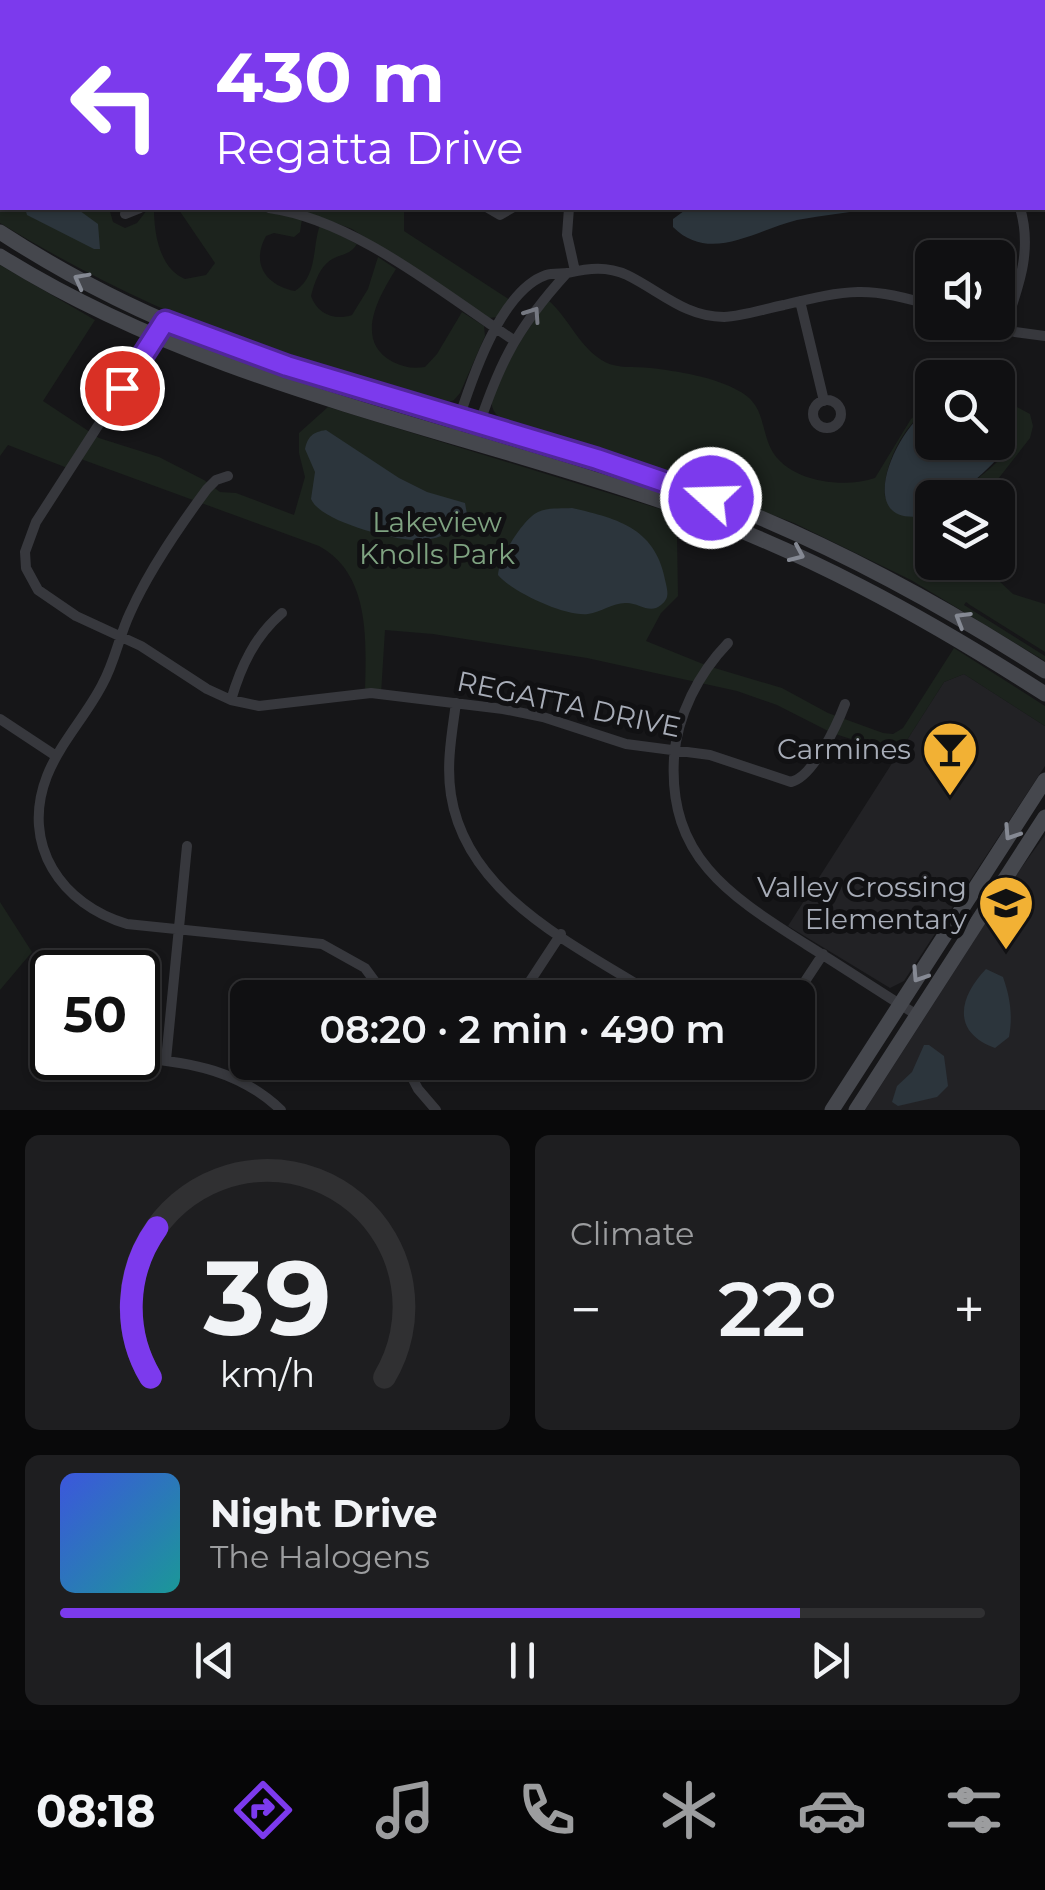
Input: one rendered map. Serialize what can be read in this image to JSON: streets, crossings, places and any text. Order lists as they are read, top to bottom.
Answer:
{
  "streets": {
    "street": ["REGATTA DRIVE"]
  },
  "parks": ["Lakeview Knolls Park"],
  "places": {
    "bar": ["Carmines"],
    "school or university": ["Valley Crossing Elementary"]
  },
  "page": {
    "turn": ["430 m", "Regatta Drive"],
    "limit": "50",
    "trip": "08:20 · 2 min · 490 m",
    "tile": "Climate",
    "heat": ["−", "22°", "+"],
    "song": ["Night Drive", "The Halogens"],
    "tabs": "08:18",
    "gauge": ["39", "km/h"]
  }
}
